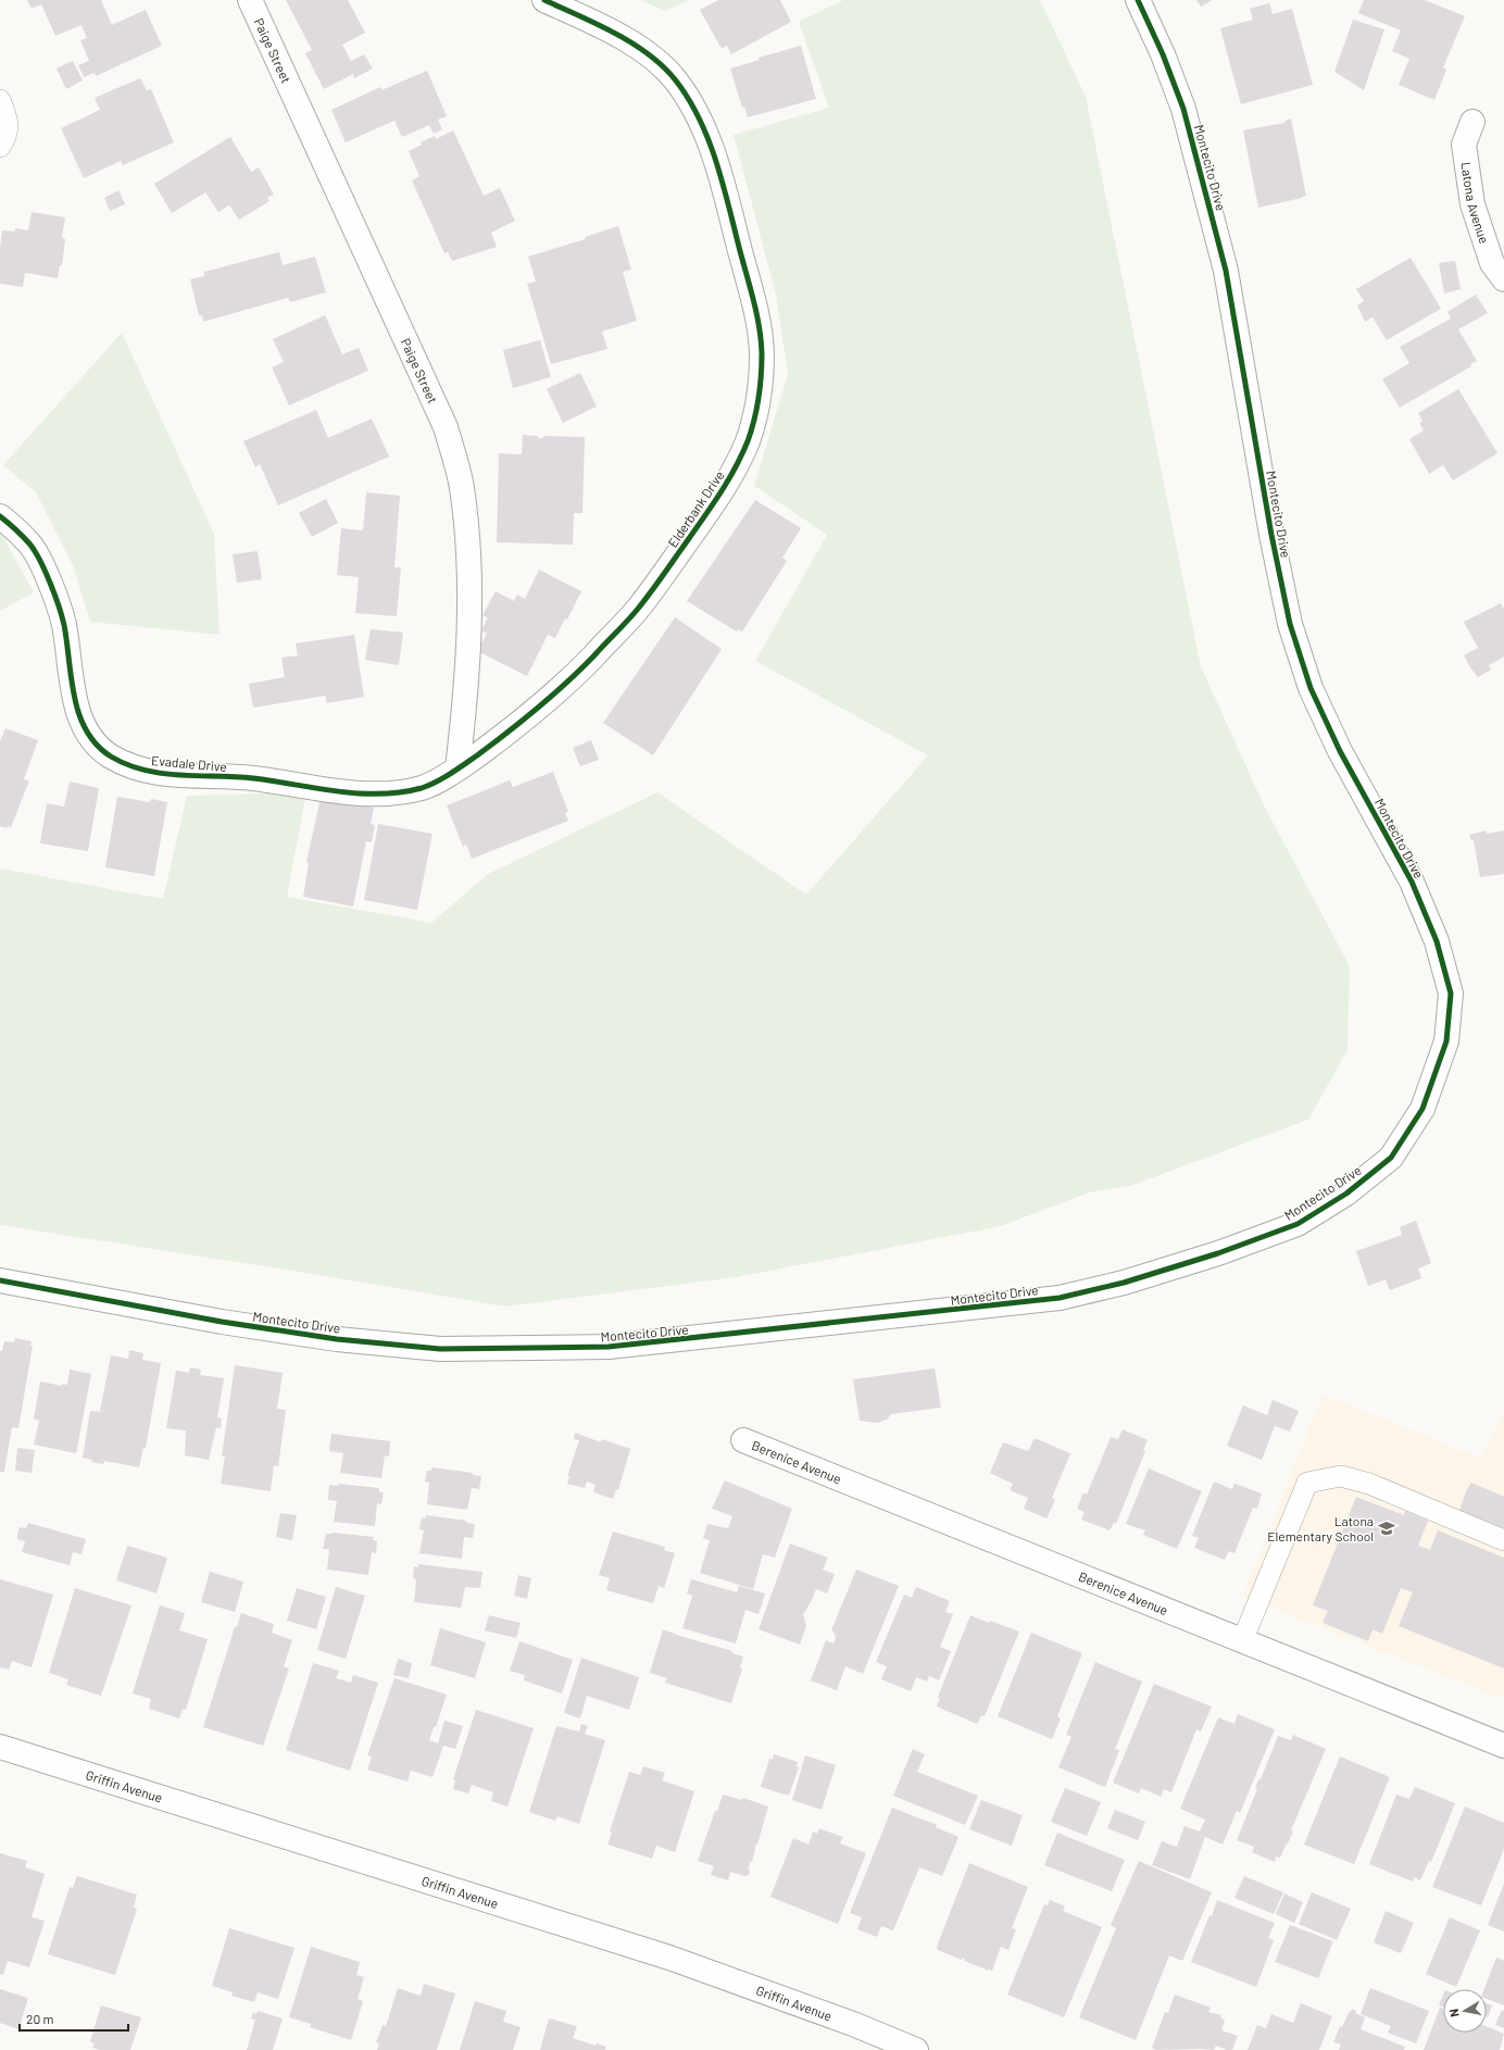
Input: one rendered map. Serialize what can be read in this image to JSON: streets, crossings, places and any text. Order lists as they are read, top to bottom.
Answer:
{
  "streets": {
    "street": [
      "Paige Street",
      "Montecito Drive",
      "Latona Avenue",
      "Elderbank Drive",
      "Evadale Drive",
      "Berenice Avenue",
      "Griffin Avenue"
    ]
  },
  "crossings": [
    ["Paige Street", "Elderbank Drive"],
    ["Paige Street", "Evadale Drive"],
    ["Elderbank Drive", "Evadale Drive"]
  ],
  "places": {
    "school or university": ["Latona Elementary School"]
  },
  "scale_bar": "20 m",
  "north": "left"
}
